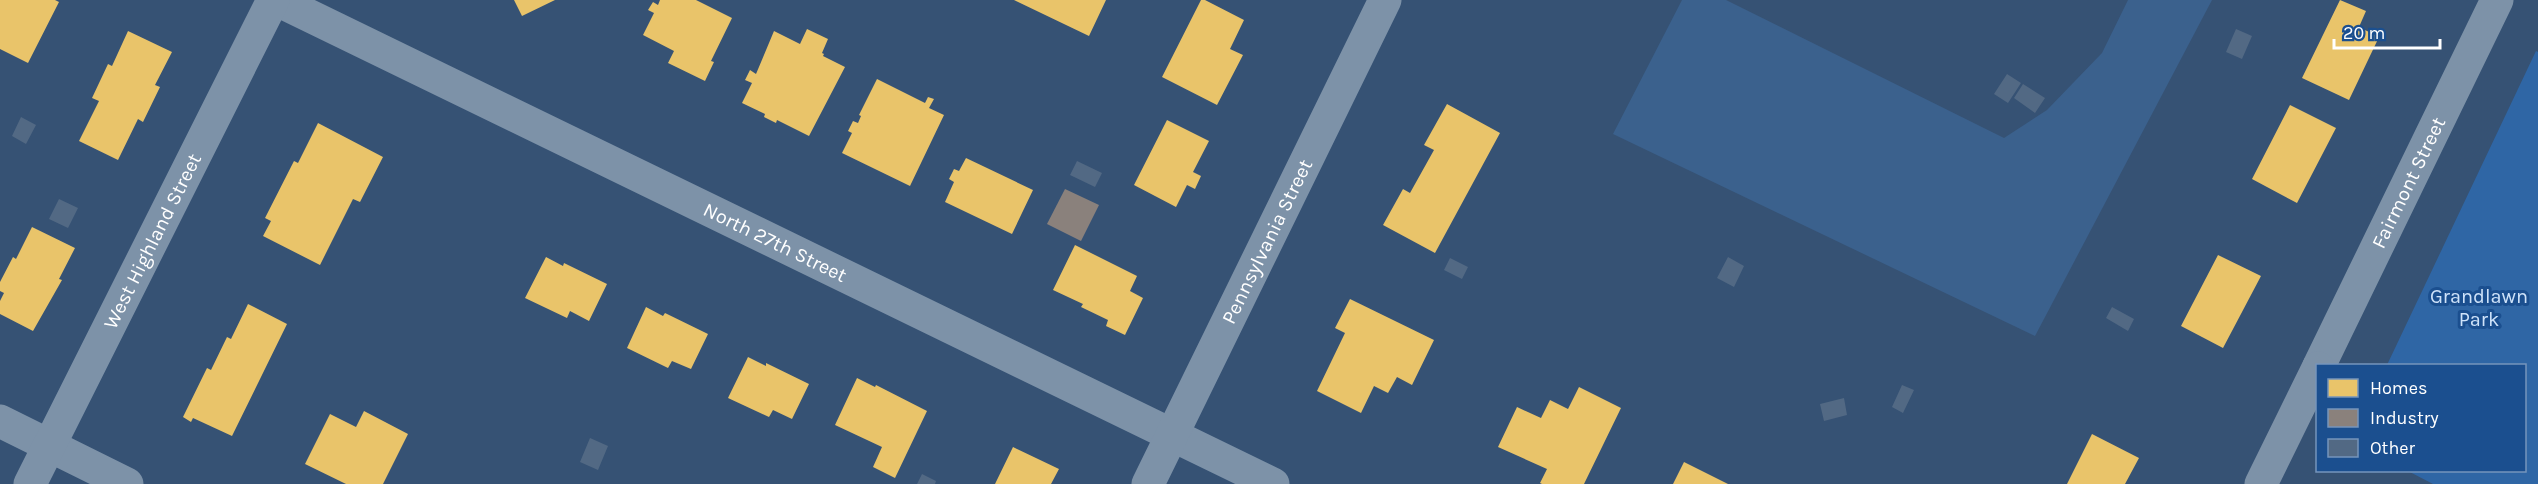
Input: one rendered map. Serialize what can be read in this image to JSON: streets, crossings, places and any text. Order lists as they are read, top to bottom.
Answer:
{
  "streets": {
    "street": [
      "Fairmont Street",
      "West Highland Street",
      "North 27th Street",
      "Pennsylvania Street"
    ]
  },
  "crossings": [
    ["West Highland Street", "North 27th Street"],
    ["North 27th Street", "Pennsylvania Street"]
  ],
  "parks": ["Grandlawn Park"],
  "legend": ["Homes", "Industry", "Other"],
  "scale_bar": "20 m"
}
